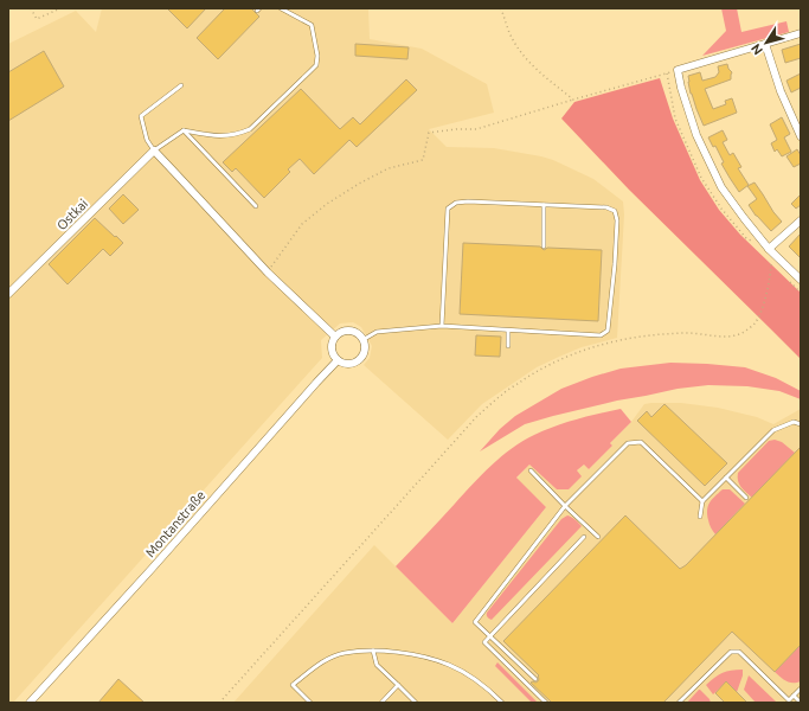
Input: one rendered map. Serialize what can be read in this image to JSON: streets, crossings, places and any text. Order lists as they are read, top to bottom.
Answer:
{
  "streets": {
    "street": ["Ostkai", "Montanstraße"]
  },
  "north": "bottom left"
}
